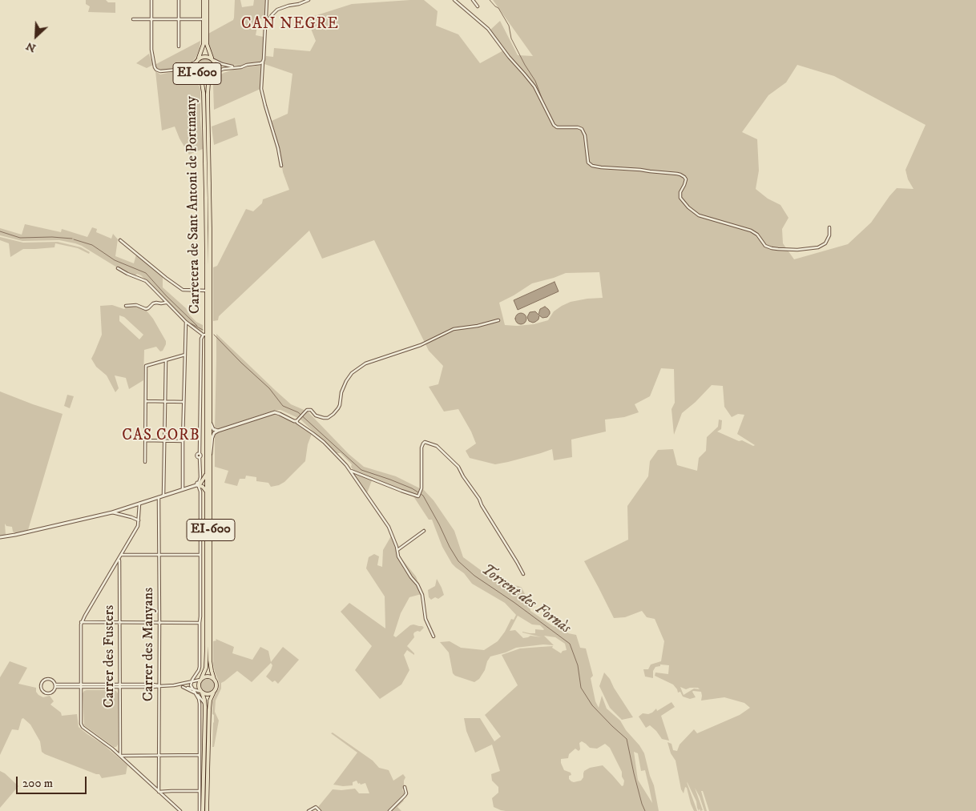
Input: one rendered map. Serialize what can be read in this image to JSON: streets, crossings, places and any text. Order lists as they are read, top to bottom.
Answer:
{
  "streets": {
    "main road": ["EI-600", "Carretera de Sant Antoni de Portmany"],
    "street": ["Carrer des Manyans", "Carrer des Fusters"]
  },
  "crossings": [
    ["EI-600", "Carretera de Sant Antoni de Portmany"]
  ],
  "districts": ["CAN NEGRE", "CAS CORB"],
  "water": ["Torrent des Fornàs"],
  "scale_bar": "200 m",
  "north": "bottom left"
}
